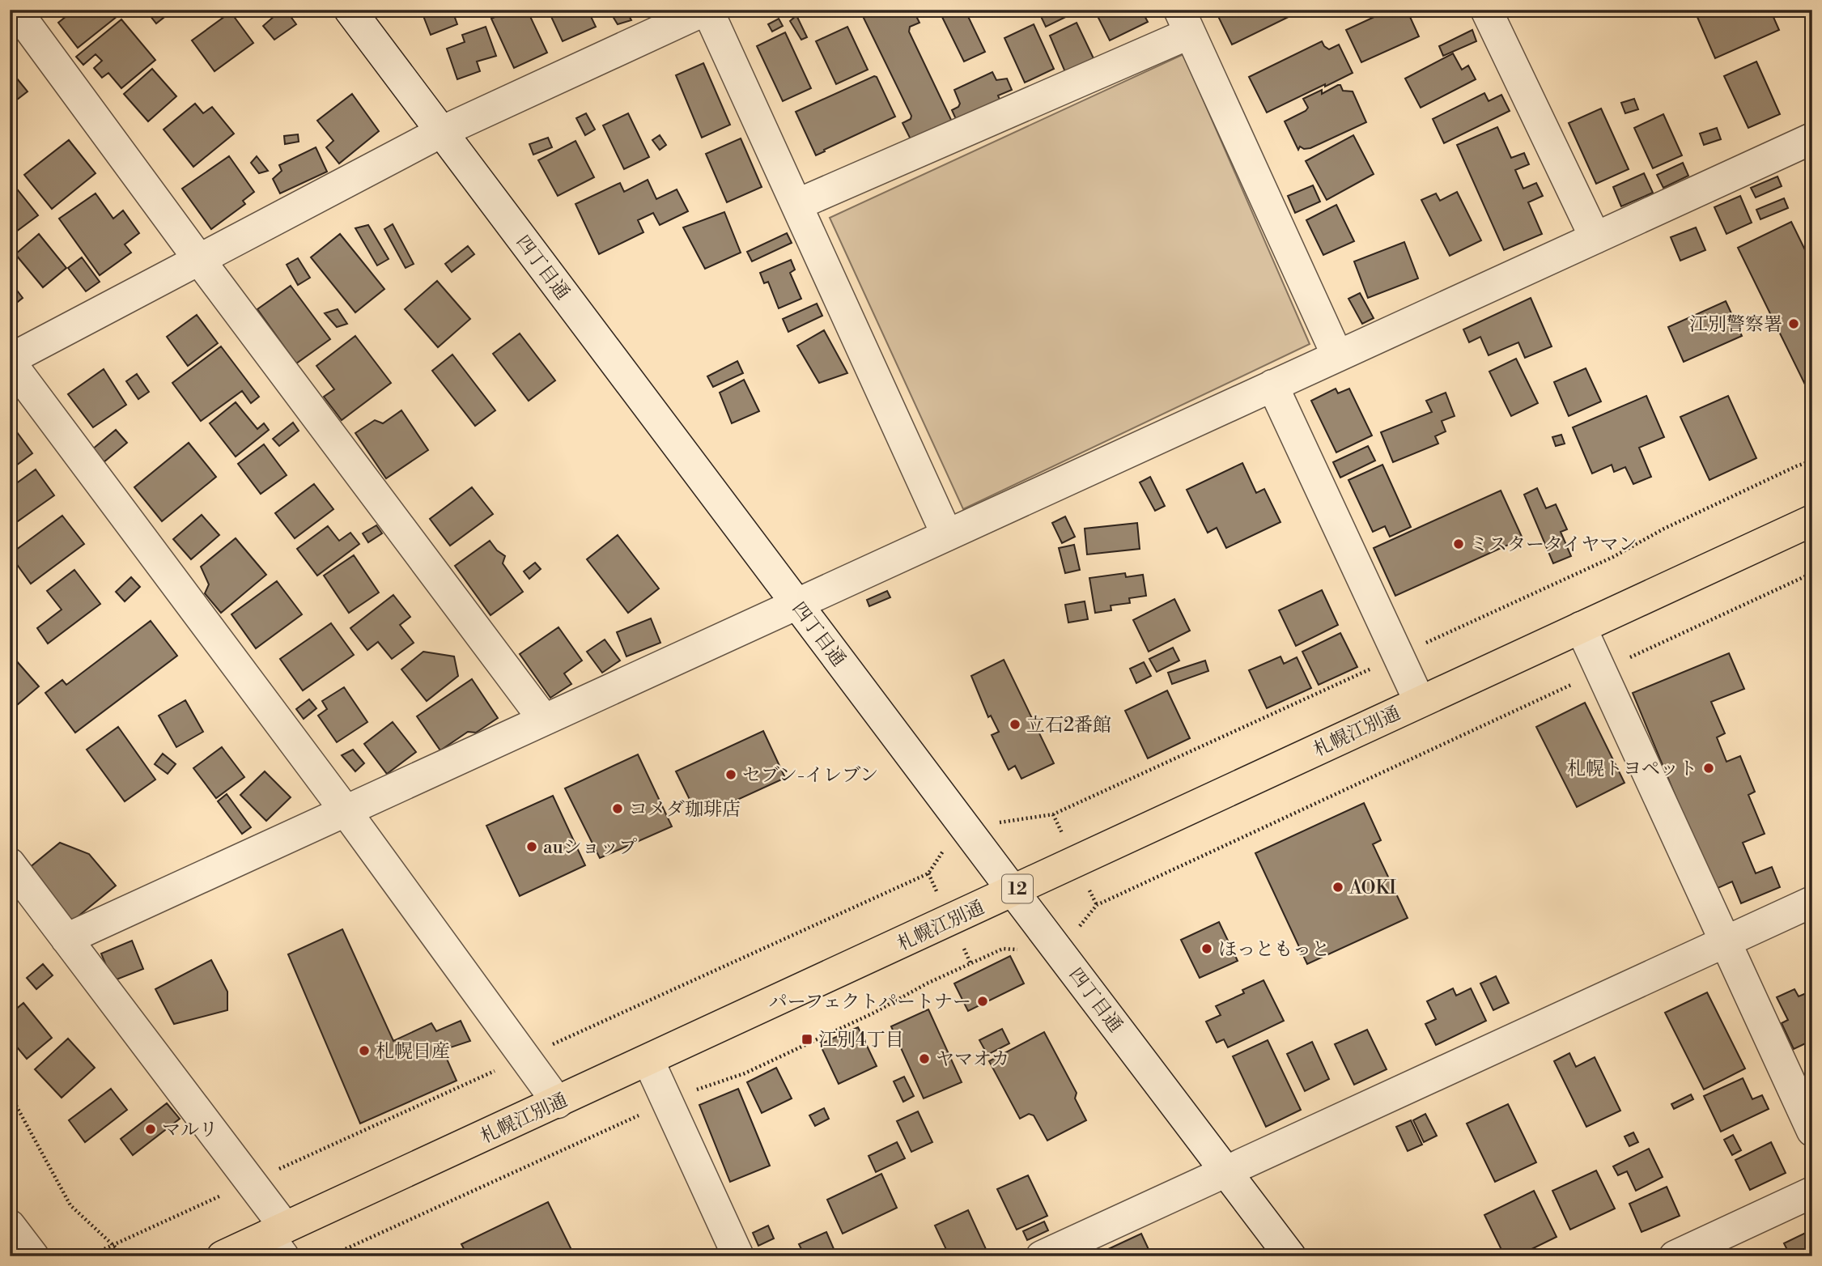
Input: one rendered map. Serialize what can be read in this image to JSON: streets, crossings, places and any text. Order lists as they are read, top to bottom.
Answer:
{
  "streets": {
    "highway": ["札幌江別通", "12"],
    "street": ["四丁目通"]
  },
  "crossings": [
    ["四丁目通", "札幌江別通"]
  ],
  "places": {
    "other": [
      "江別警察署",
      "ミスタータイヤマン",
      "立石2番館",
      "札幌トヨペット",
      "セブン-イレブン",
      "コメダ珈琲店",
      "auショップ",
      "AOKI",
      "ほっともっと",
      "パーフェクトパートナー",
      "札幌日産",
      "ヤマオカ",
      "マルリ"
    ],
    "transit": ["江別4丁目"]
  }
}
